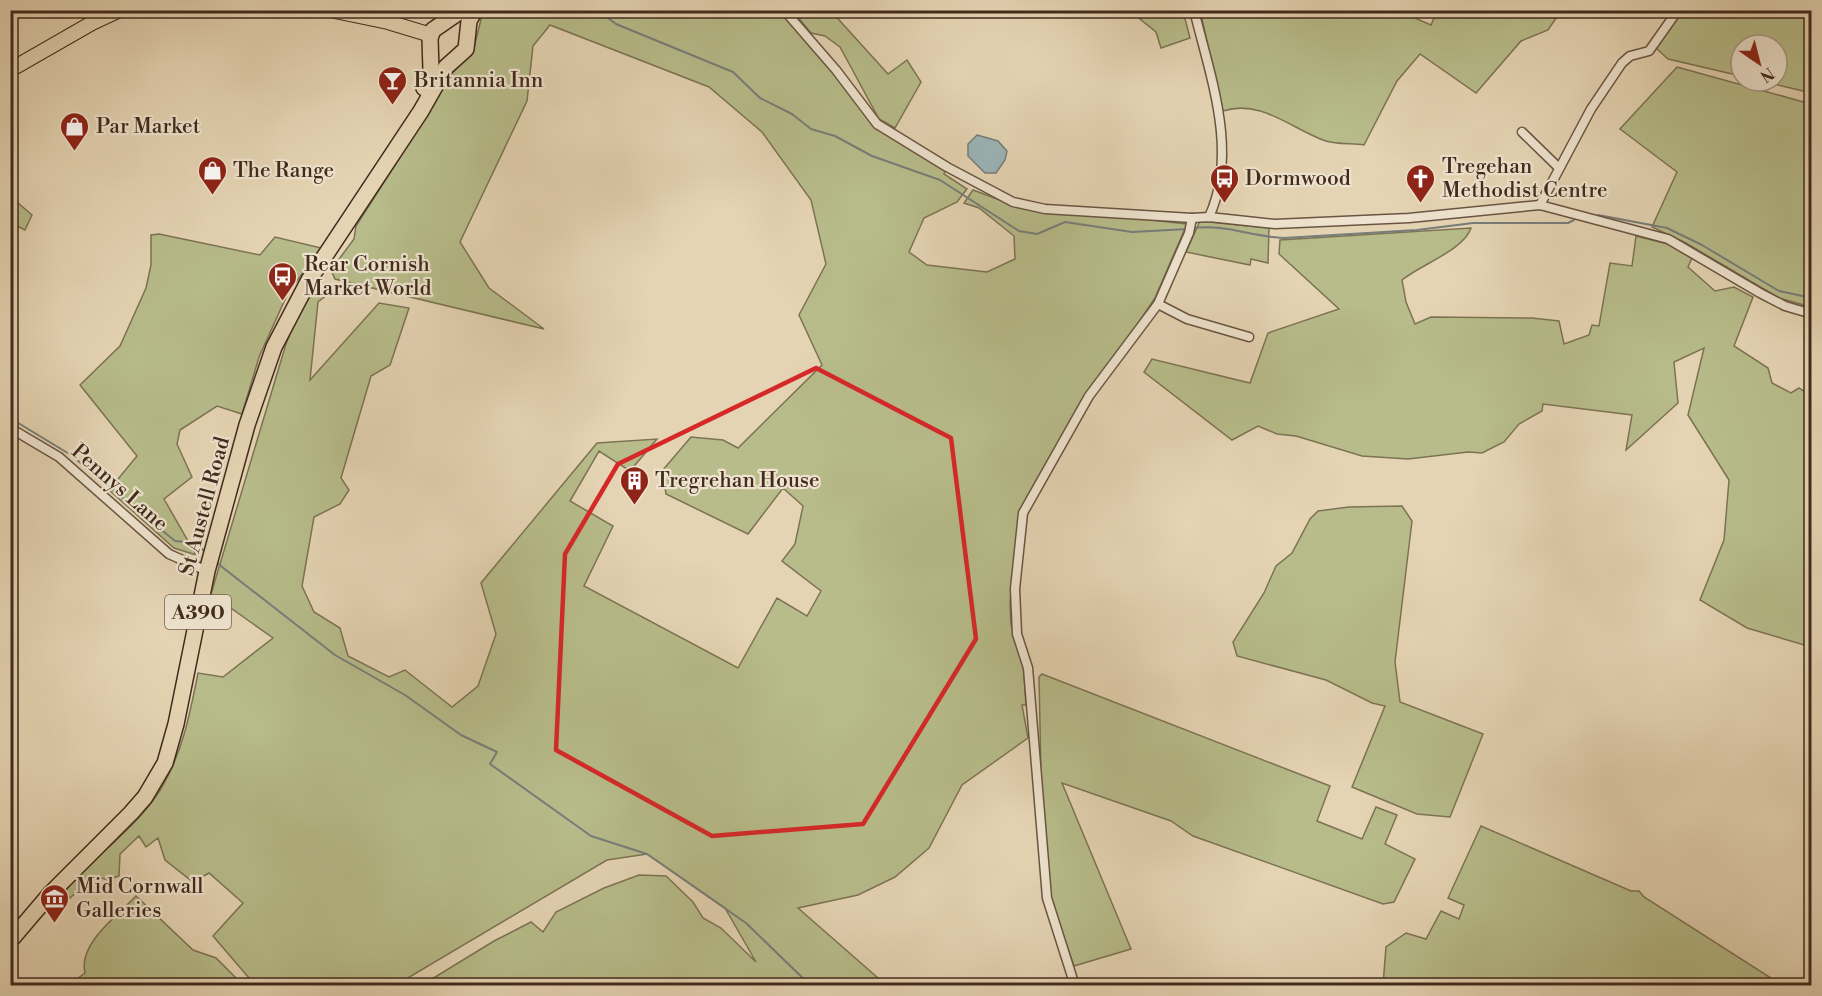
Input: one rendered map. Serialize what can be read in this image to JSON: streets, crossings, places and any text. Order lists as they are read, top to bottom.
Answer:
{
  "streets": {
    "highway": ["St Austell Road", "A390"],
    "street": ["Pennys Lane"]
  },
  "crossings": [
    ["Pennys Lane", "St Austell Road"]
  ],
  "places": {
    "bar": ["Britannia Inn"],
    "shop": ["Par Market", "The Range"],
    "bus stop": ["Dormwood", "Rear Cornish Market World"],
    "church": ["Tregehan Methodist Centre"],
    "building": ["Tregrehan House"],
    "museum": ["Mid Cornwall Galleries"]
  },
  "north": "bottom right"
}
